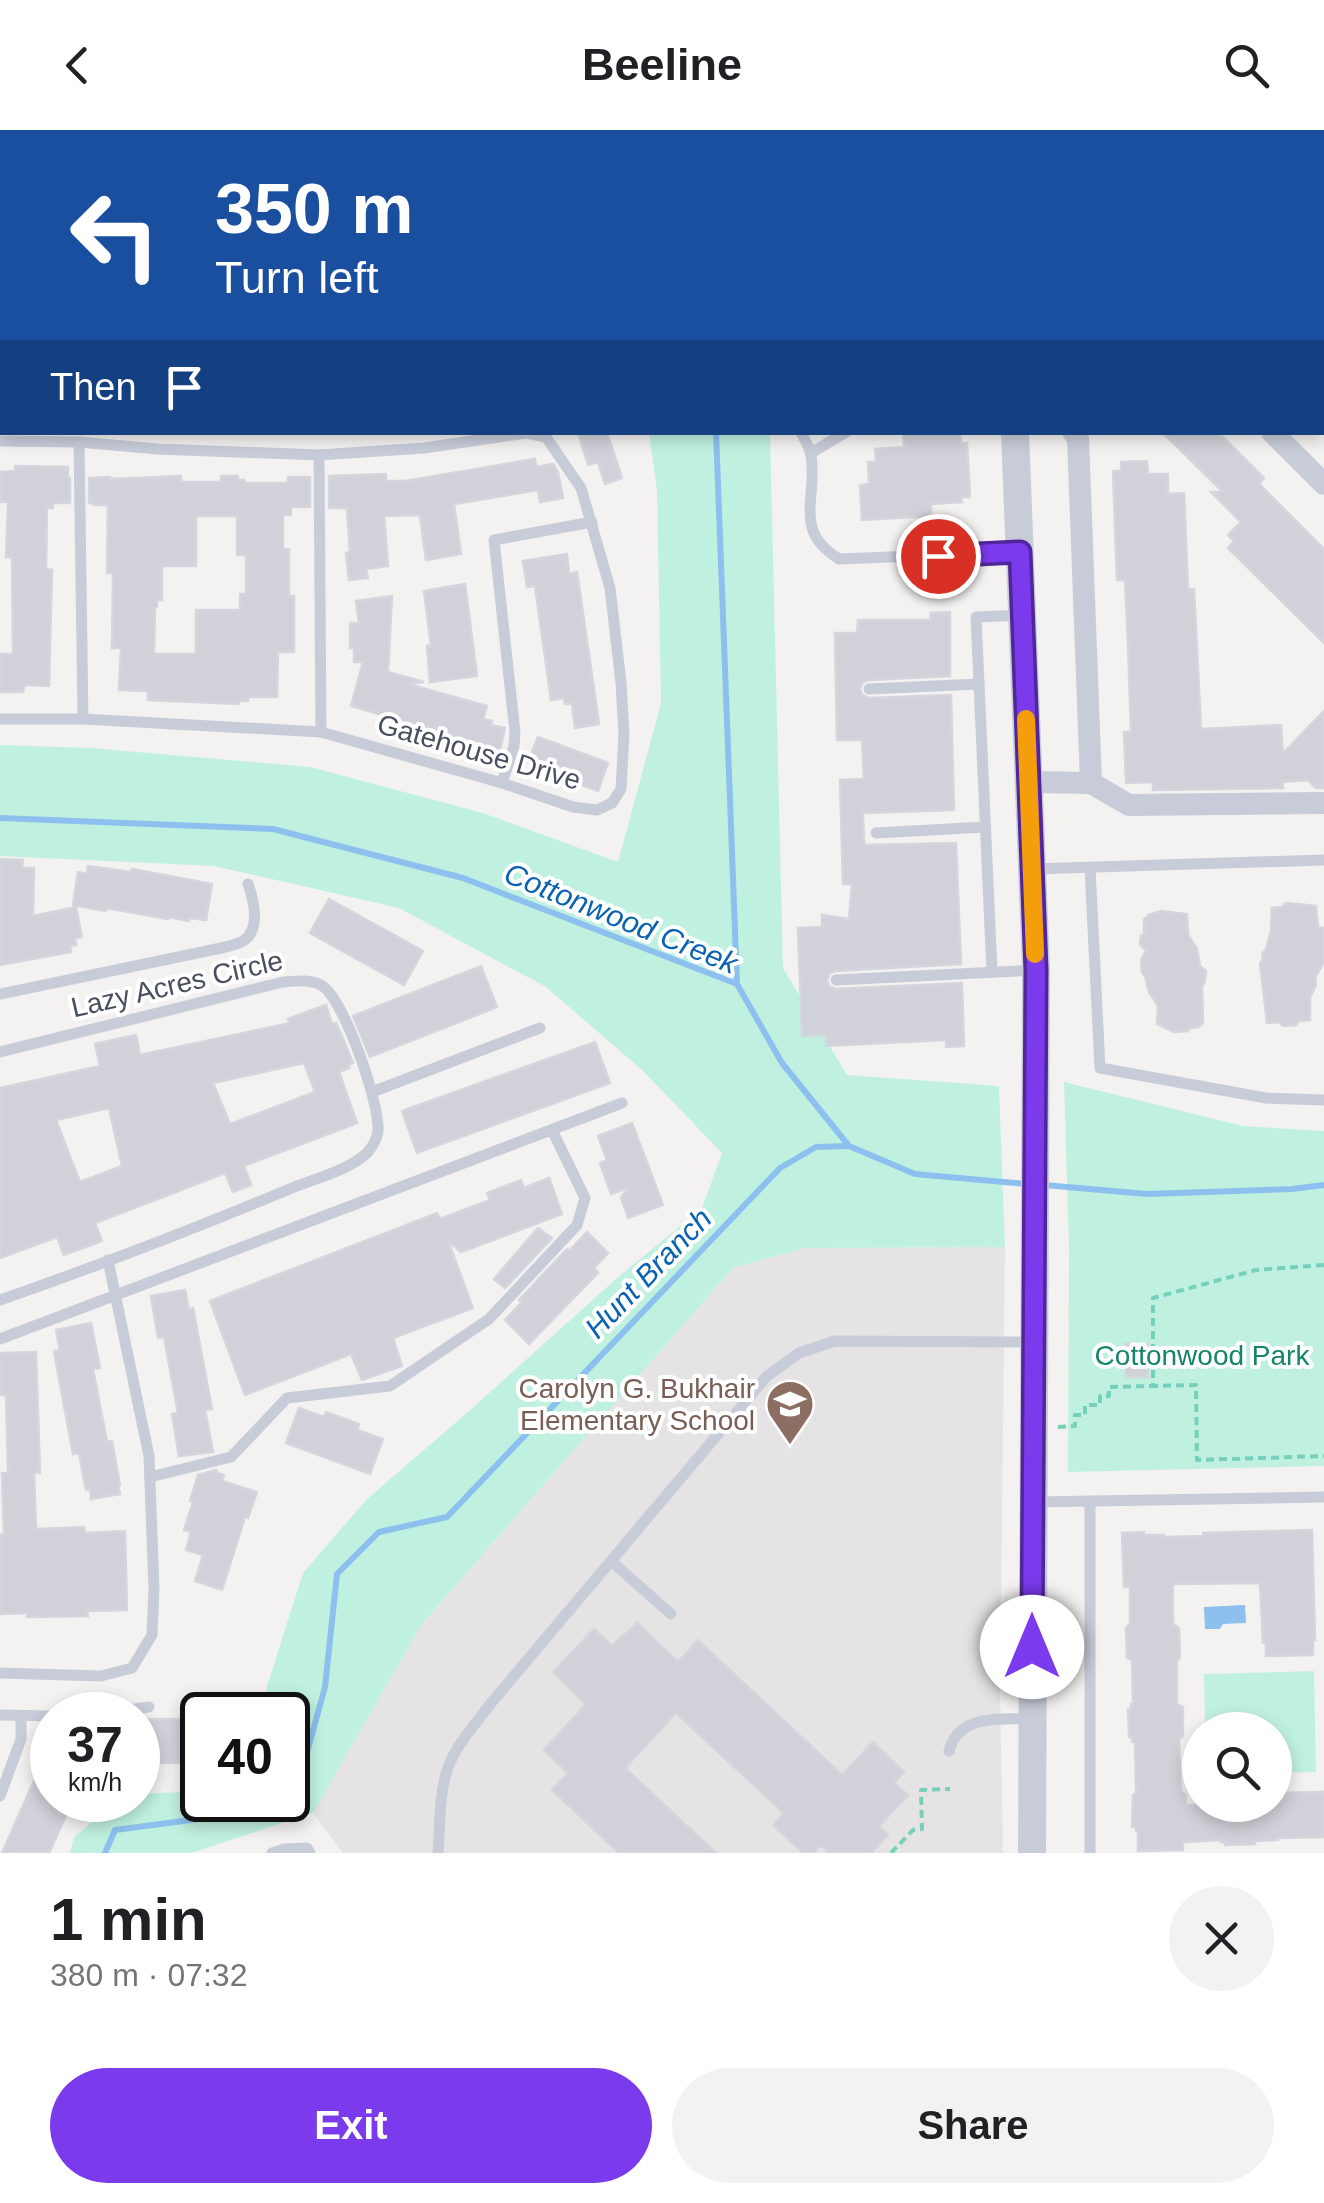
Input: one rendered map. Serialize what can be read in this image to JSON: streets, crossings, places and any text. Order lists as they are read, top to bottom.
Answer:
{
  "streets": {
    "lane": ["Gatehouse Drive", "Lazy Acres Circle"]
  },
  "water": ["Cottonwood Creek", "Hunt Branch"],
  "parks": ["Cottonwood Park"],
  "places": {
    "school or university": ["Carolyn G. Bukhair Elementary School"]
  },
  "page": {
    "header": "Beeline",
    "turn": ["350 m", "Turn left"],
    "then": "Then",
    "speed": "37 km/h",
    "limit": "40",
    "heading": ["1 min", "380 m · 07:32"],
    "buttons": ["Exit", "Share"]
  }
}
